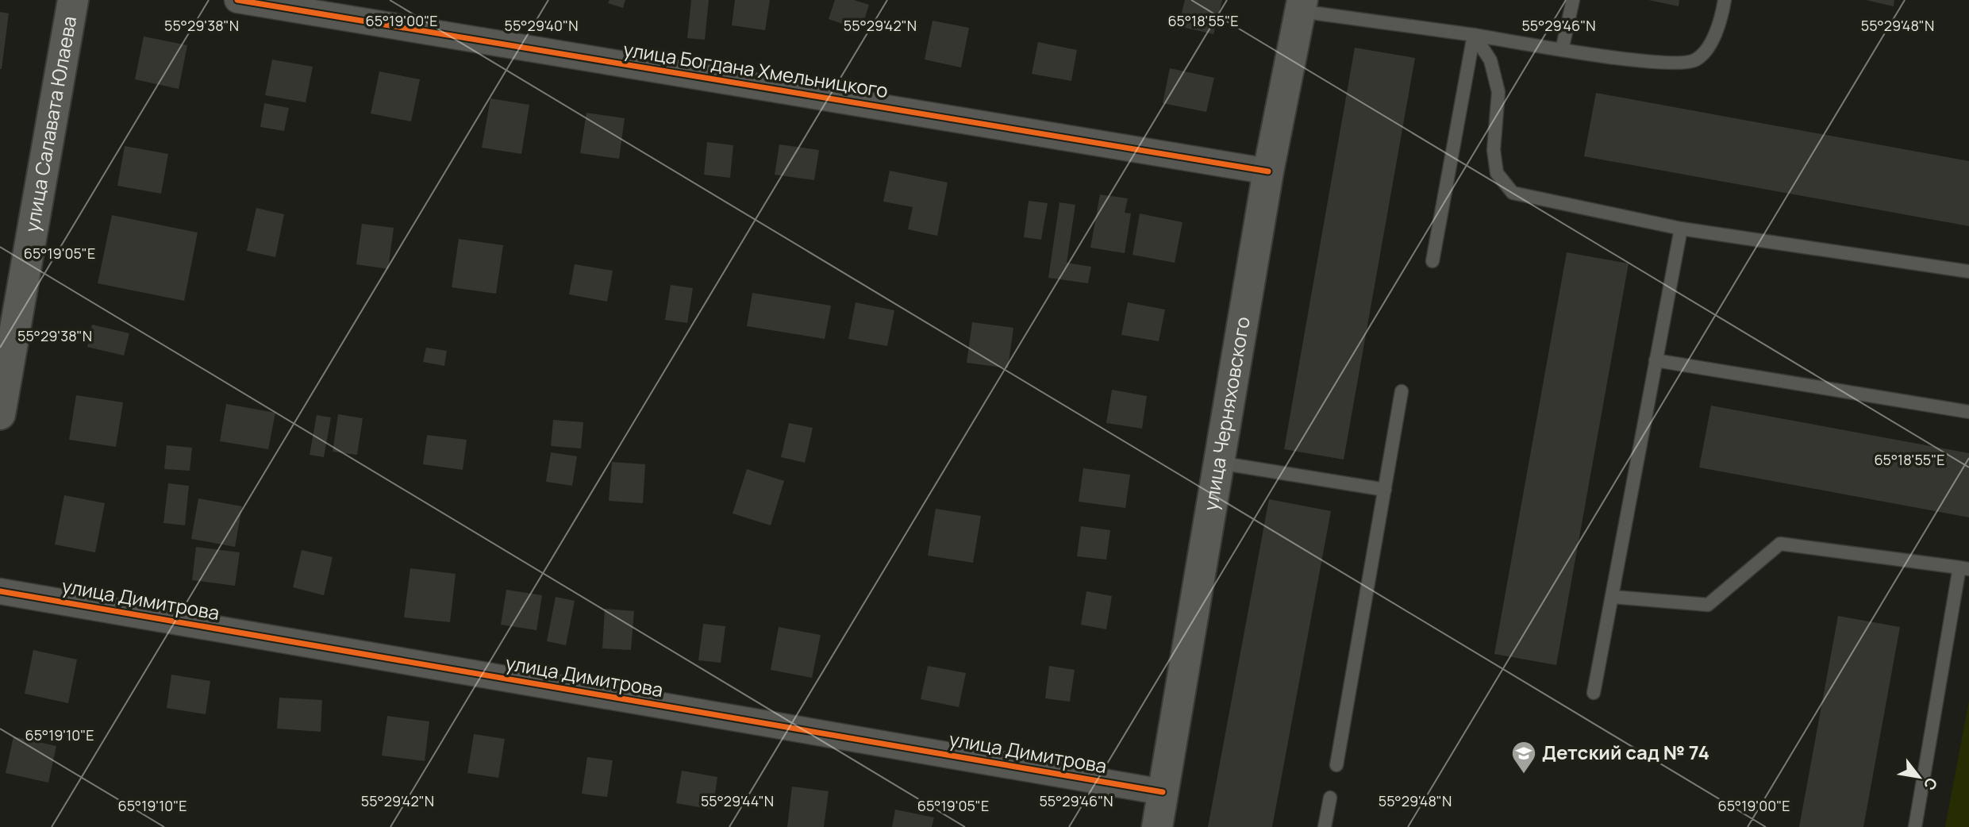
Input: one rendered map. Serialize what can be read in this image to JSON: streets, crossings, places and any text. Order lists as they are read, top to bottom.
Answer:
{
  "streets": {
    "street": [
      "улица Богдана Хмельницкого",
      "улица Салавата Юлаева",
      "улица Черняховского",
      "улица Димитрова"
    ]
  },
  "crossings": [
    ["улица Богдана Хмельницкого", "улица Черняховского"],
    ["улица Черняховского", "улица Димитрова"]
  ],
  "places": {
    "school or university": ["Детский сад № 74"]
  },
  "north": "bottom right",
  "coordinates": [
    "65°19'00\"E",
    "65°18'55\"E",
    "55°29'42\"N",
    "55°29'46\"N",
    "55°29'48\"N",
    "55°29'38\"N",
    "55°29'40\"N",
    "65°19'05\"E",
    "65°19'10\"E",
    "55°29'44\"N"
  ]
}
